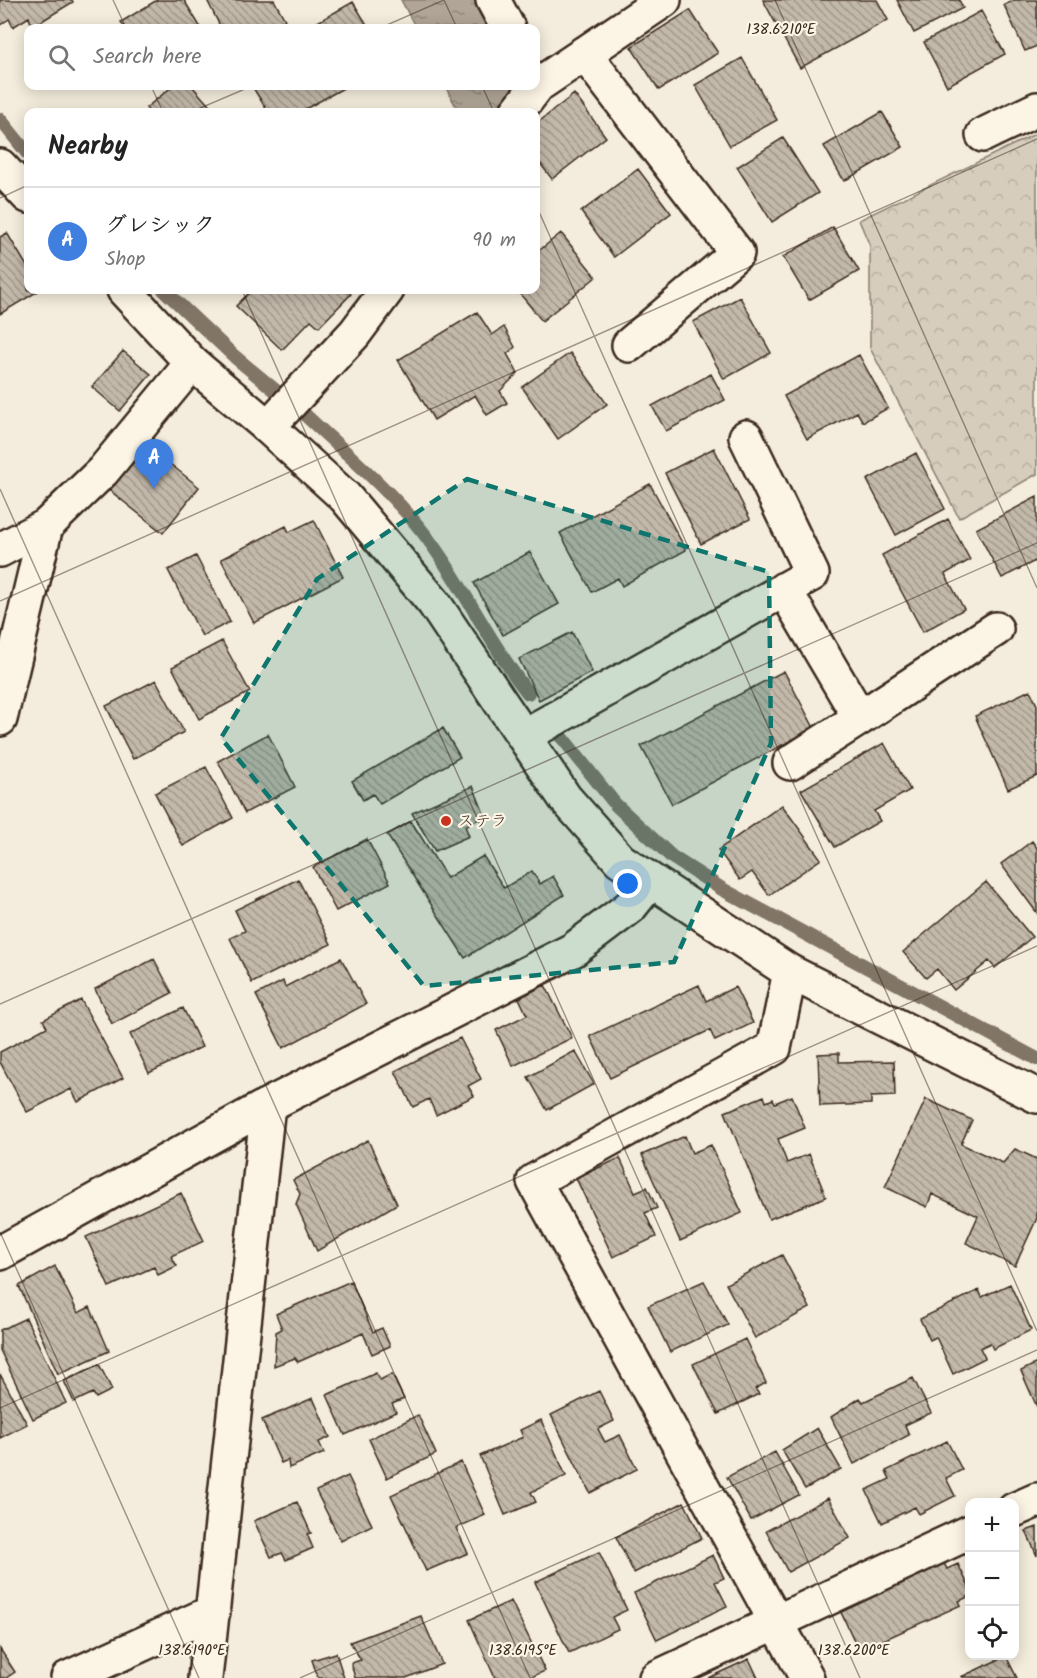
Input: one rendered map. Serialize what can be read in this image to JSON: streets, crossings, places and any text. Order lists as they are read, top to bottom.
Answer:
{
  "places": ["ステラ"],
  "page": {
    "search": "Search here",
    "heading": "Nearby",
    "list": [
      {
        "mark": "A",
        "name": "グレシック",
        "note": "Shop",
        "value": "90 m"
      }
    ],
    "pins": "A",
    "map_buttons": ["+", "−"]
  },
  "coordinates": [
    "138.6210°E",
    "138.6190°E",
    "138.6195°E",
    "138.6200°E"
  ]
}
